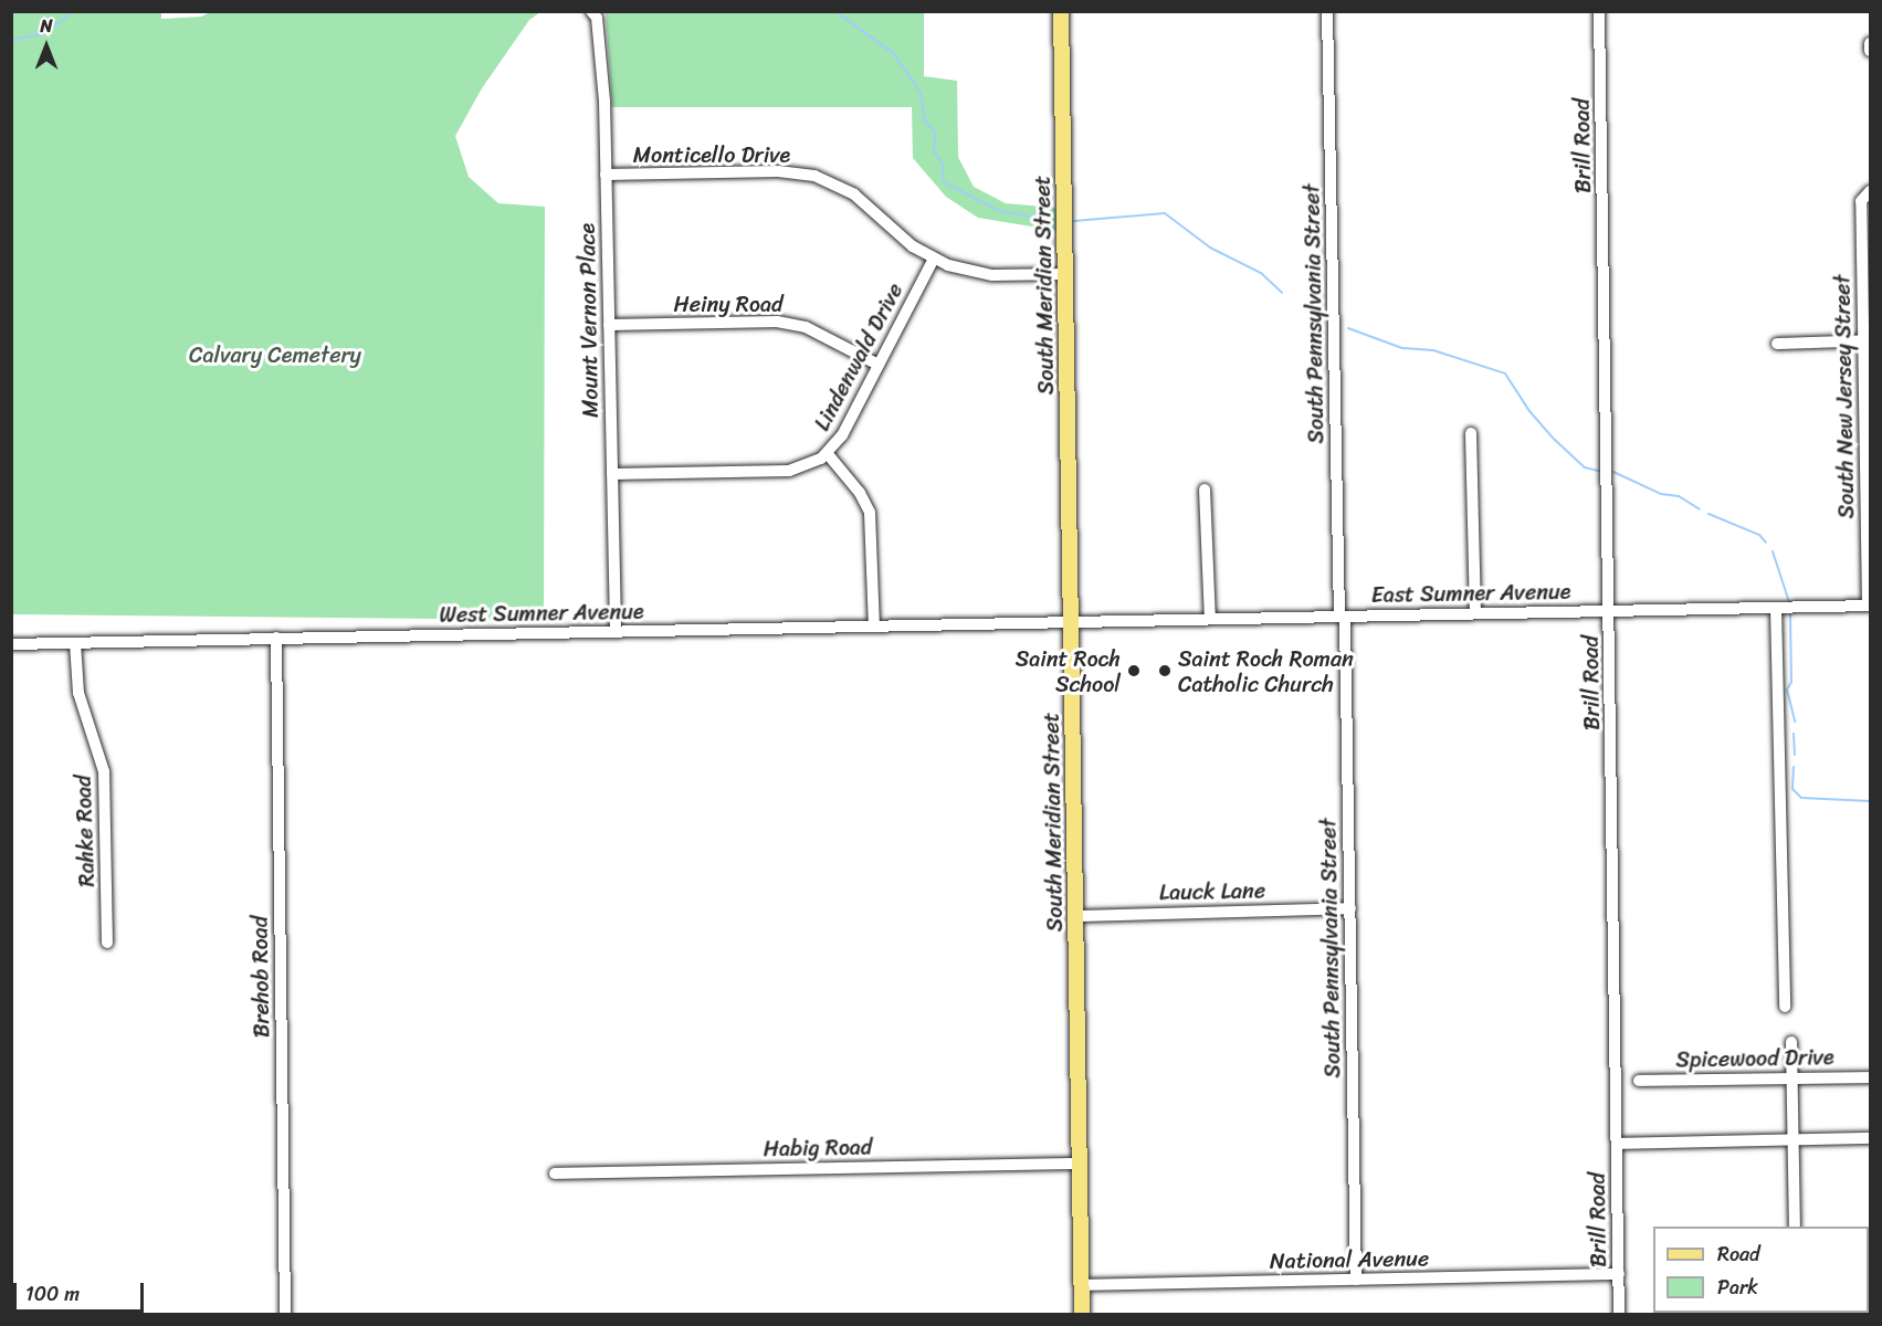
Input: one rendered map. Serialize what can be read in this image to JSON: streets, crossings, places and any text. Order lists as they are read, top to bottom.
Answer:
{
  "streets": {
    "main road": ["South Meridian Street"],
    "street": [
      "Brill Road",
      "Monticello Drive",
      "Heiny Road",
      "South Pennsylvania Street",
      "Mount Vernon Place",
      "Lindenwald Drive",
      "South New Jersey Street",
      "East Sumner Avenue",
      "West Sumner Avenue",
      "Rahke Road",
      "Lauck Lane",
      "Brehob Road",
      "Spicewood Drive",
      "Habig Road",
      "National Avenue"
    ]
  },
  "crossings": [
    ["Brill Road", "East Sumner Avenue"],
    ["Brill Road", "National Avenue"],
    ["Monticello Drive", "South Meridian Street"],
    ["Monticello Drive", "Mount Vernon Place"],
    ["Monticello Drive", "Lindenwald Drive"],
    ["South Meridian Street", "East Sumner Avenue"],
    ["South Meridian Street", "West Sumner Avenue"],
    ["South Meridian Street", "Lauck Lane"],
    ["South Meridian Street", "Habig Road"],
    ["South Meridian Street", "National Avenue"],
    ["Heiny Road", "Mount Vernon Place"],
    ["Heiny Road", "Lindenwald Drive"],
    ["South Pennsylvania Street", "East Sumner Avenue"],
    ["South Pennsylvania Street", "Lauck Lane"],
    ["South Pennsylvania Street", "National Avenue"],
    ["Mount Vernon Place", "Lindenwald Drive"],
    ["Mount Vernon Place", "West Sumner Avenue"],
    ["South New Jersey Street", "East Sumner Avenue"],
    ["East Sumner Avenue", "West Sumner Avenue"],
    ["West Sumner Avenue", "Rahke Road"],
    ["West Sumner Avenue", "Brehob Road"]
  ],
  "parks": ["Calvary Cemetery"],
  "places": ["Saint Roch School", "Saint Roch Roman Catholic Church"],
  "legend": ["Road", "Park"],
  "scale_bar": "100 m",
  "north": "top"
}
